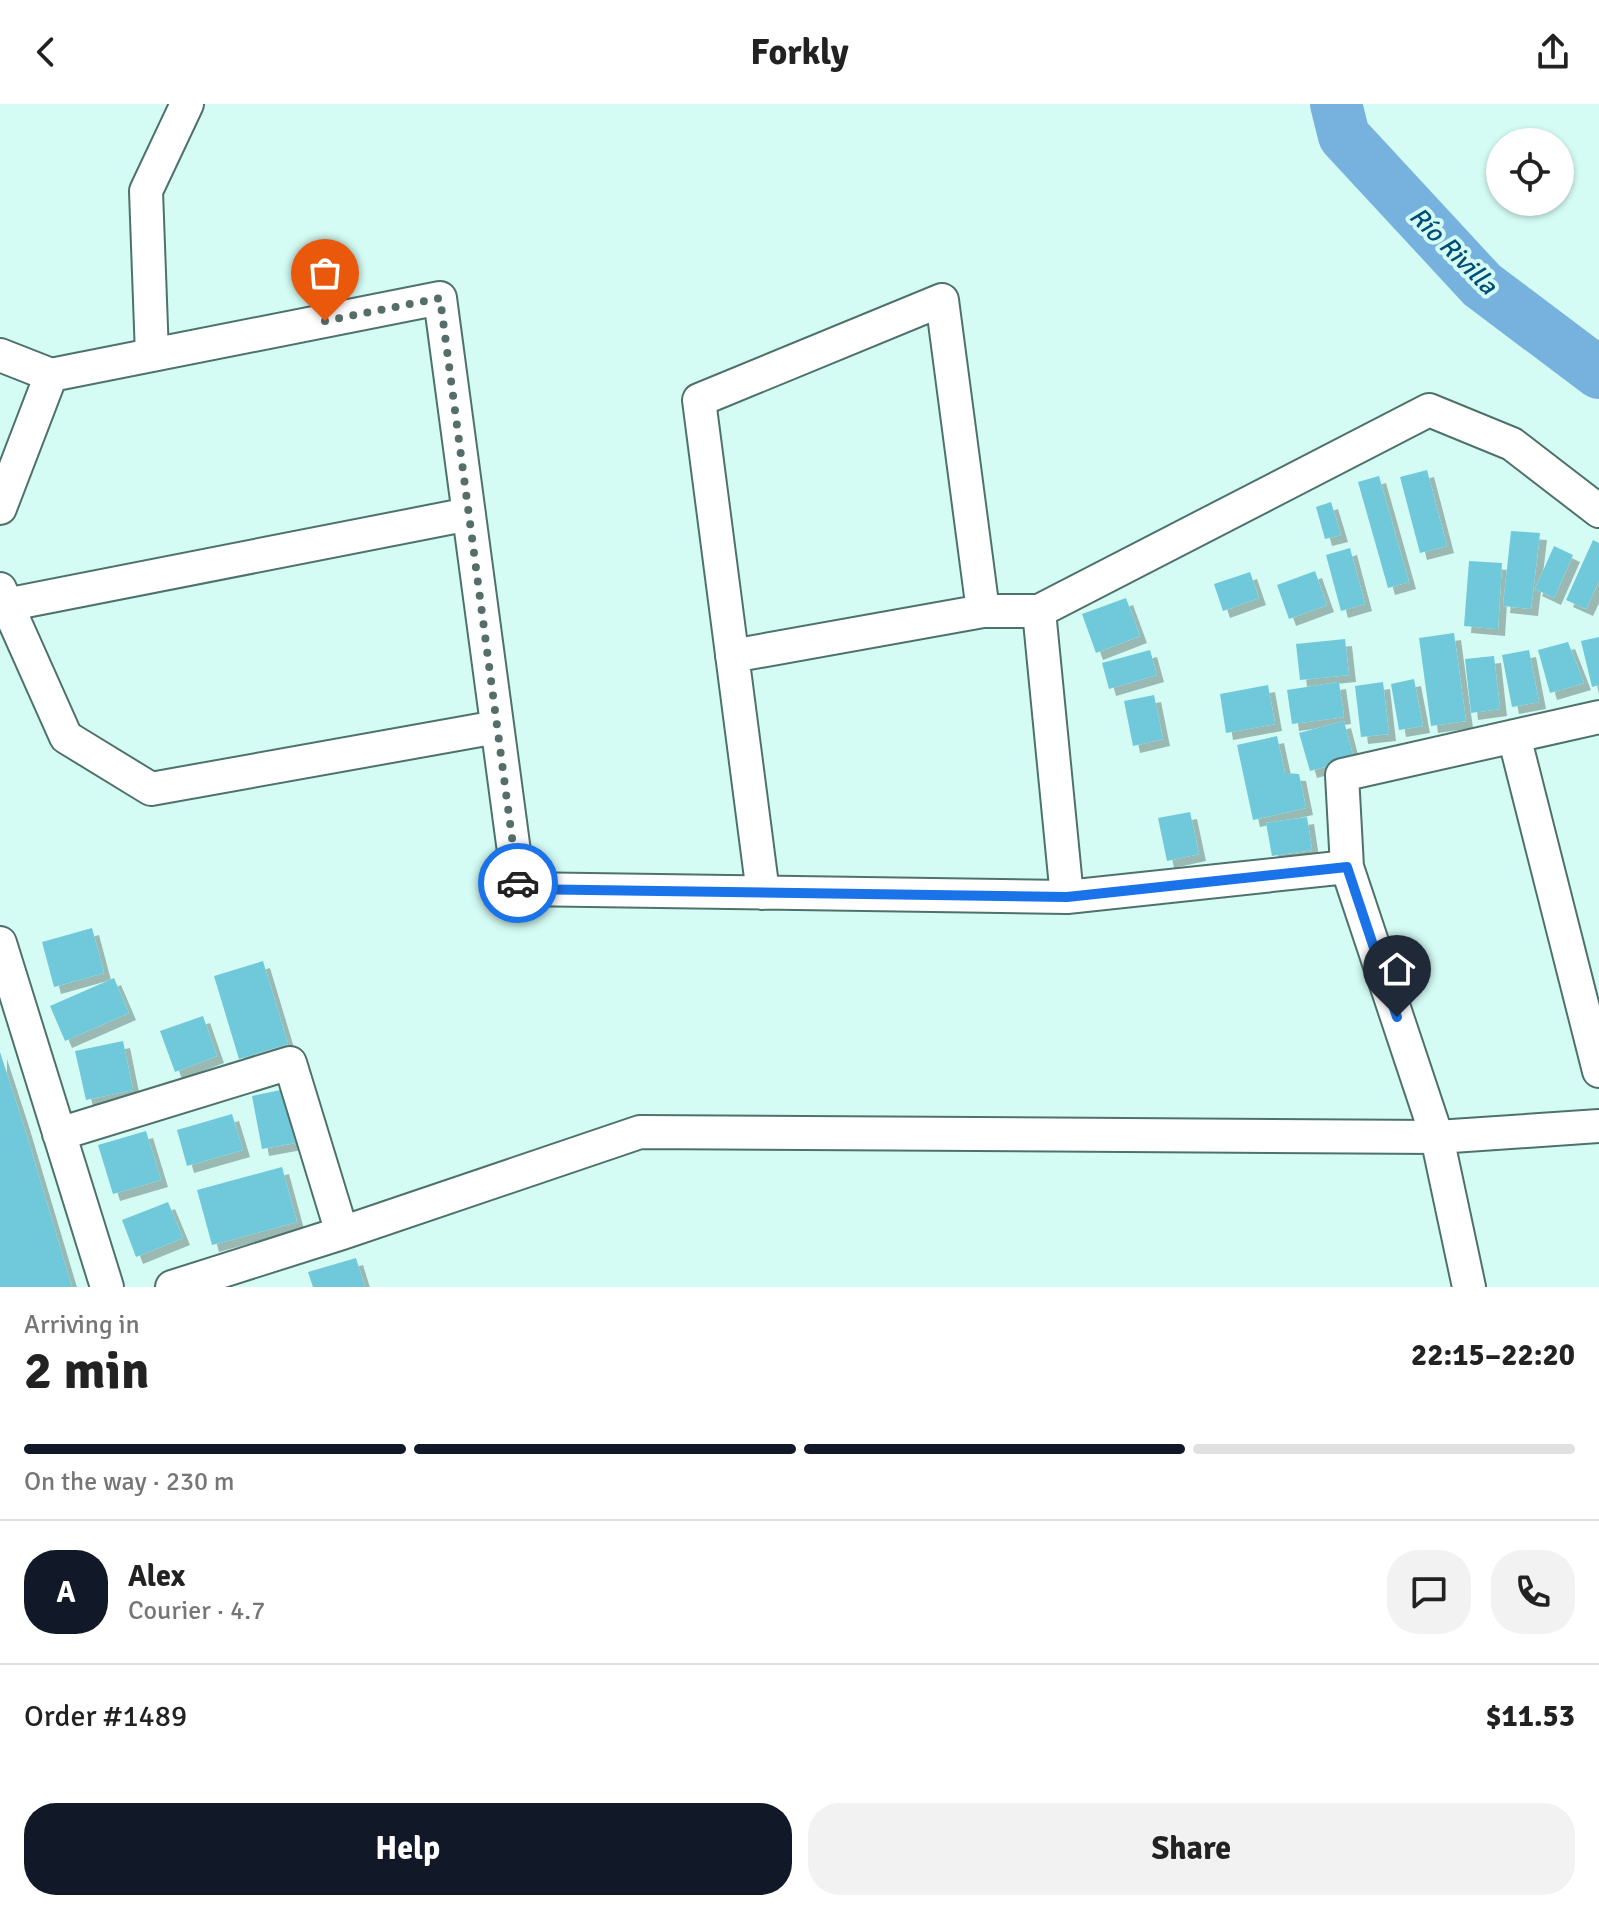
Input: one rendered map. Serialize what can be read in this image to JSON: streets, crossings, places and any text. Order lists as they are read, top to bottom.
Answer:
{
  "water": ["Río Rivilla"],
  "page": {
    "header": "Forkly",
    "heading": ["2 min", "Arriving in", "22:15–22:20"],
    "panel": [
      "Alex",
      "Courier · 4.7",
      "Order #1489",
      "$11.53"
    ],
    "bar": "On the way · 230 m",
    "round": "A",
    "buttons": ["Help", "Share"]
  }
}
